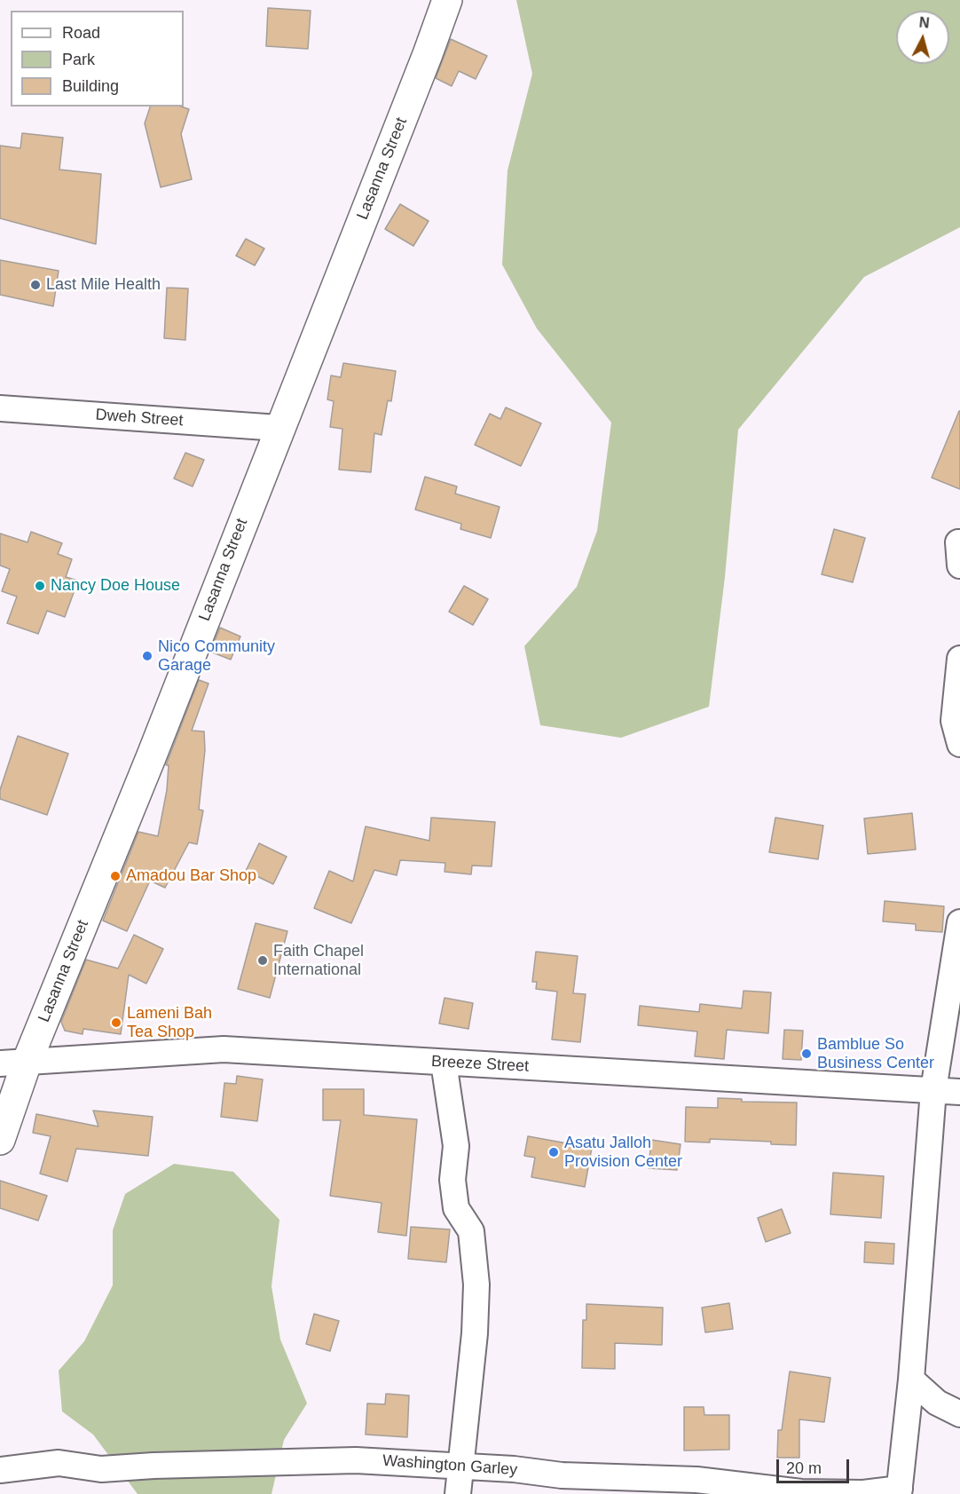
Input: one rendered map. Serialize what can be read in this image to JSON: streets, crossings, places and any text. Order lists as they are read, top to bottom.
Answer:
{
  "streets": {
    "street": [
      "Lasanna Street",
      "Dweh Street",
      "Breeze Street",
      "Washington Garley"
    ]
  },
  "crossings": [
    ["Lasanna Street", "Dweh Street"],
    ["Lasanna Street", "Breeze Street"]
  ],
  "places": [
    "Last Mile Health",
    "Nancy Doe House",
    "Nico Community Garage",
    "Amadou Bar Shop",
    "Faith Chapel International",
    "Lameni Bah Tea Shop",
    "Bamblue So Business Center",
    "Asatu Jalloh Provision Center"
  ],
  "legend": ["Road", "Park", "Building"],
  "scale_bar": "20 m",
  "north": "top"
}
